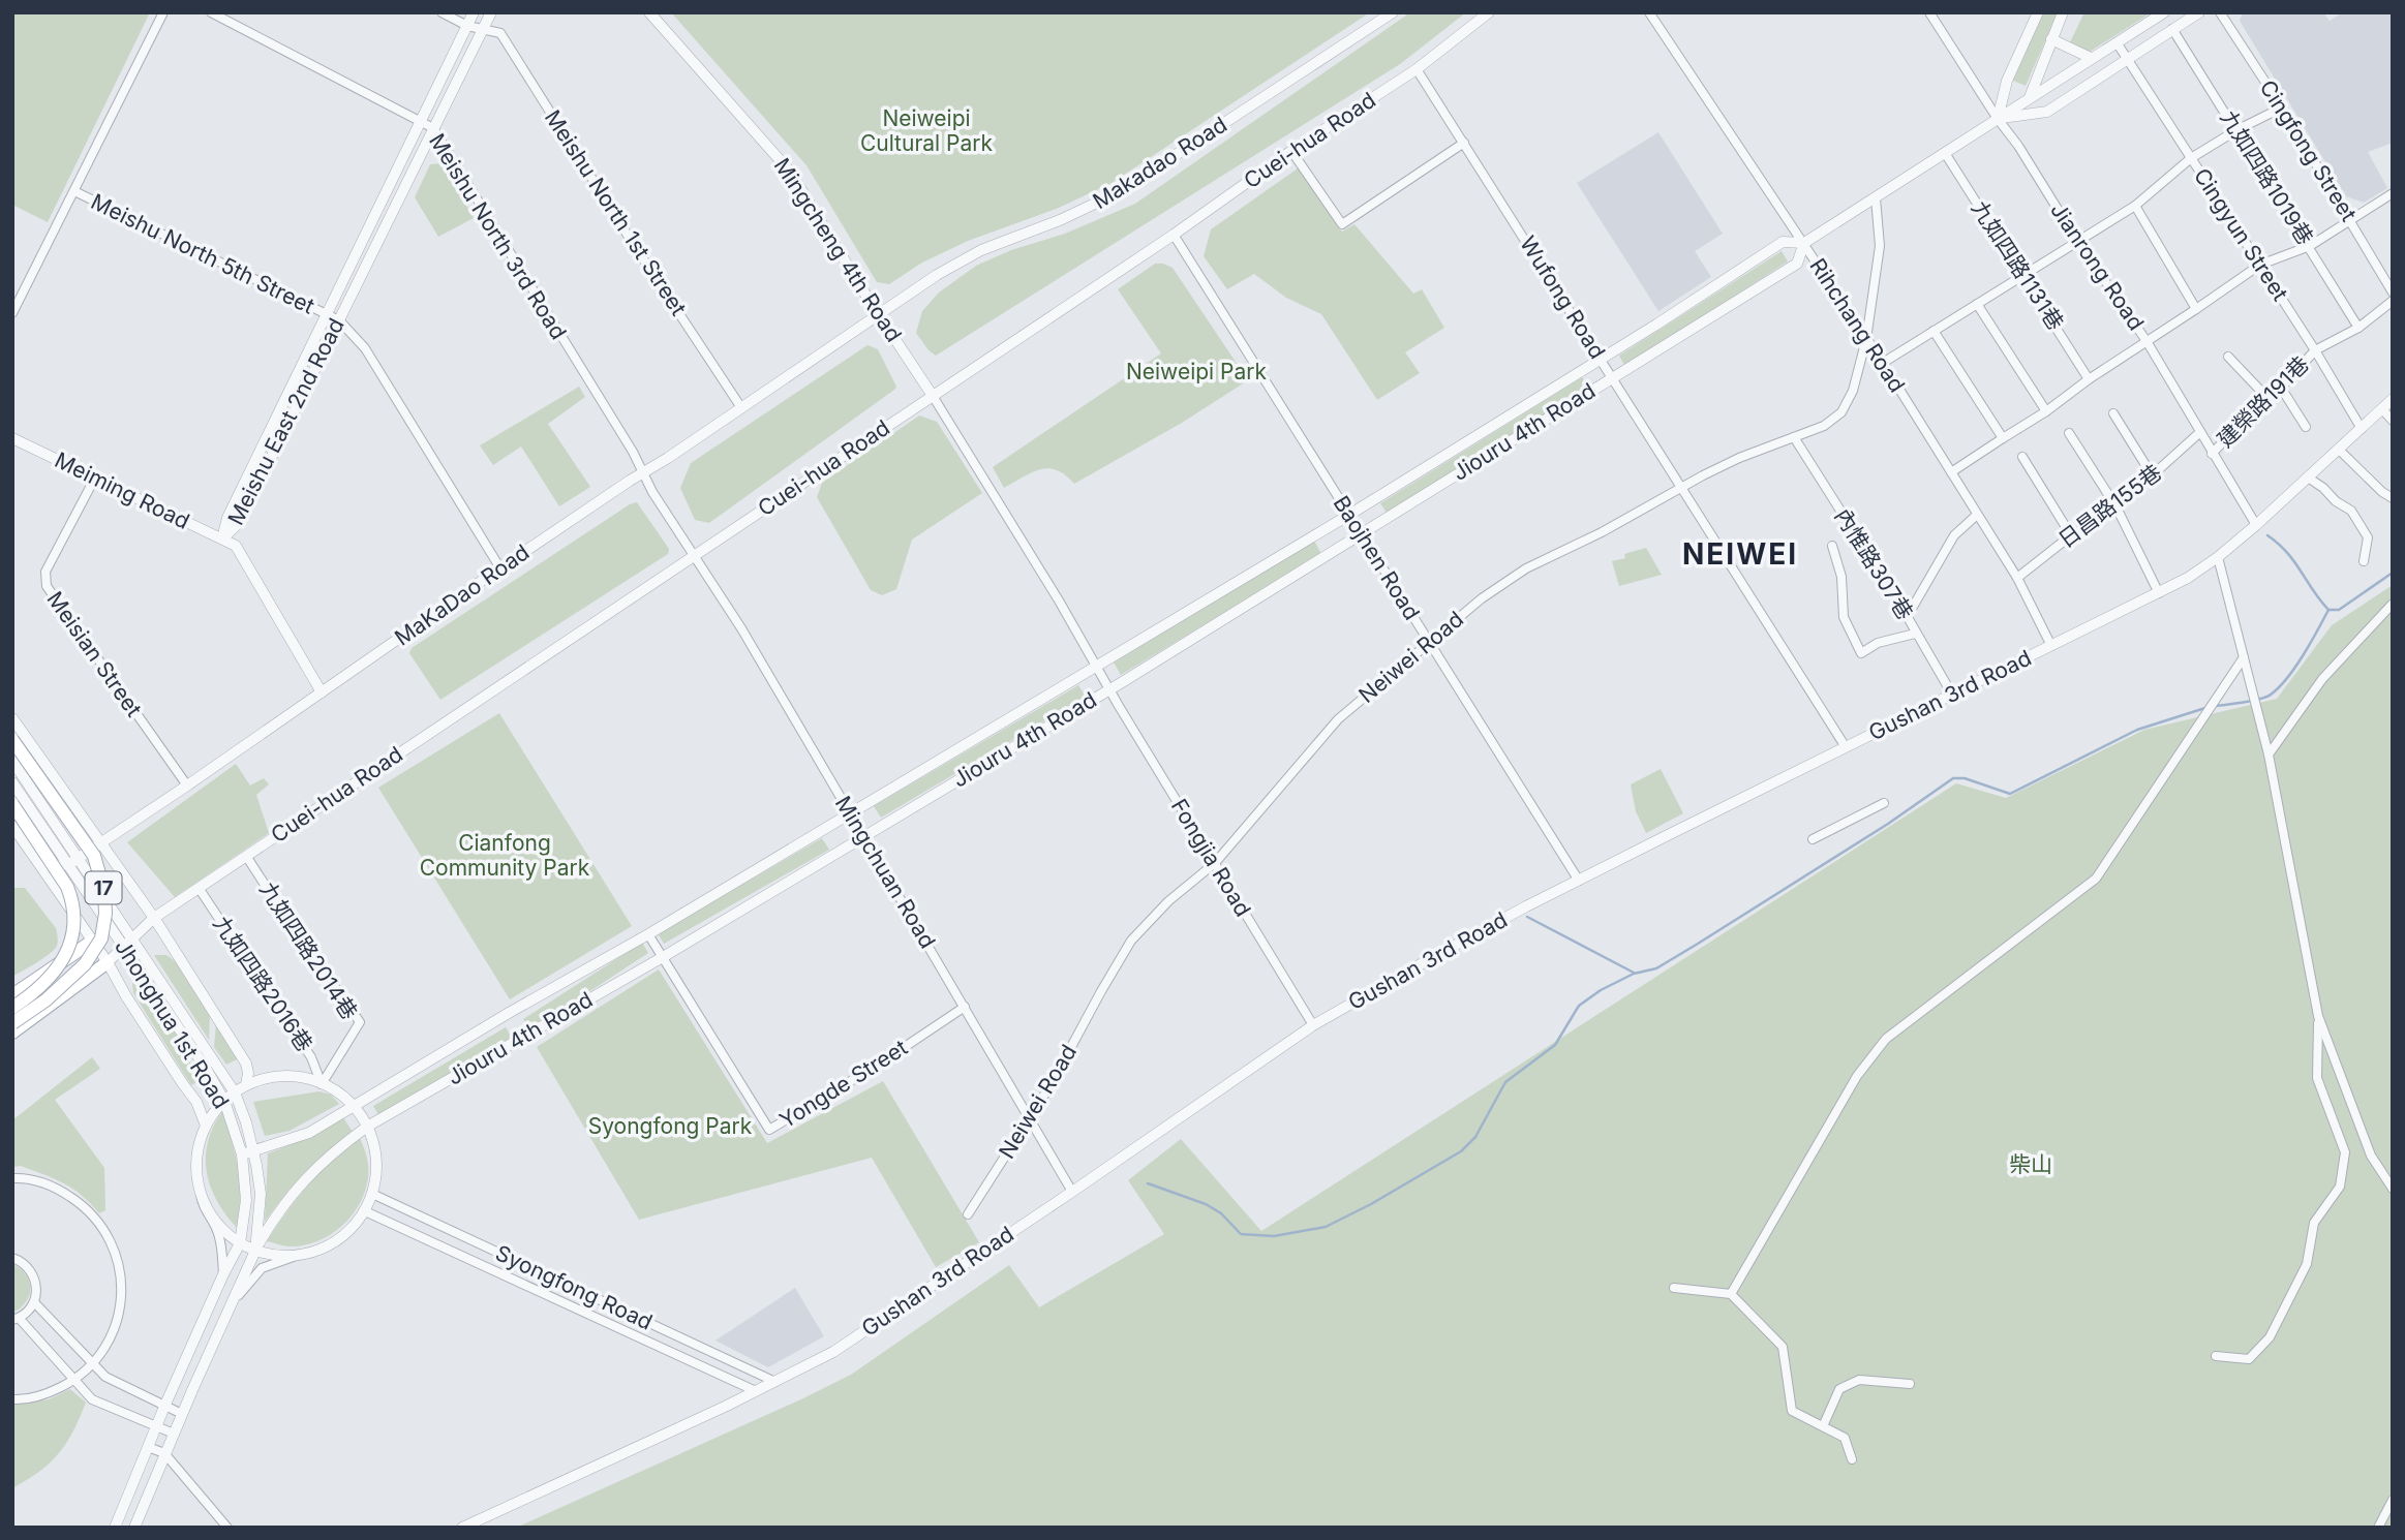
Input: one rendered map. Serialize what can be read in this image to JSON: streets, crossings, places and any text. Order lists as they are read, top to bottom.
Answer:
{
  "streets": {
    "main road": ["17"],
    "street": [
      "Cuei-hua Road",
      "Cingfong Street",
      "Makadao Road",
      "九如四路1019巷",
      "Meishu North 1st Street",
      "Cingyun Street",
      "Meishu North 3rd Road",
      "Mingcheng 4th Road",
      "Meishu North 5th Street",
      "九如四路1131巷",
      "Jianrong Road",
      "Wufong Road",
      "Rihchang Road",
      "建榮路191巷",
      "Meishu East 2nd Road",
      "Jiouru 4th Road",
      "Meiming Road",
      "日昌路155巷",
      "Baojhen Road",
      "內惟路307巷",
      "MaKaDao Road",
      "Meisian Street",
      "Neiwei Road",
      "Gushan 3rd Road",
      "Fongjia Road",
      "Mingchuan Road",
      "九如四路2014巷",
      "九如四路2016巷",
      "Jhonghua 1st Road",
      "Yongde Street",
      "Syongfong Road"
    ]
  },
  "crossings": [
    ["Cuei-hua Road", "Meishu North 3rd Road"],
    ["Cuei-hua Road", "Mingcheng 4th Road"],
    ["Cuei-hua Road", "Wufong Road"],
    ["Cuei-hua Road", "Baojhen Road"],
    ["Cuei-hua Road", "Mingchuan Road"],
    ["Cuei-hua Road", "九如四路2014巷"],
    ["Cuei-hua Road", "九如四路2016巷"],
    ["Cuei-hua Road", "Jhonghua 1st Road"],
    ["Makadao Road", "Mingcheng 4th Road"],
    ["Makadao Road", "MaKaDao Road"],
    ["九如四路1019巷", "建榮路191巷"],
    ["九如四路1019巷", "Jiouru 4th Road"],
    ["Meishu North 1st Street", "Meishu East 2nd Road"],
    ["Meishu North 1st Street", "MaKaDao Road"],
    ["Cingyun Street", "建榮路191巷"],
    ["Cingyun Street", "Jiouru 4th Road"],
    ["Cingyun Street", "Gushan 3rd Road"],
    ["Meishu North 3rd Road", "Meishu East 2nd Road"],
    ["Meishu North 3rd Road", "MaKaDao Road"],
    ["Meishu North 3rd Road", "Mingchuan Road"],
    ["Mingcheng 4th Road", "MaKaDao Road"],
    ["Meishu North 5th Street", "Meishu East 2nd Road"],
    ["Meishu North 5th Street", "MaKaDao Road"],
    ["九如四路1131巷", "Jiouru 4th Road"],
    ["Jianrong Road", "建榮路191巷"],
    ["Jianrong Road", "Jiouru 4th Road"],
    ["Jianrong Road", "日昌路155巷"],
    ["Jianrong Road", "Gushan 3rd Road"],
    ["Wufong Road", "Jiouru 4th Road"],
    ["Wufong Road", "Neiwei Road"],
    ["Wufong Road", "Gushan 3rd Road"],
    ["Rihchang Road", "Jiouru 4th Road"],
    ["Rihchang Road", "日昌路155巷"],
    ["Rihchang Road", "Neiwei Road"],
    ["Rihchang Road", "Gushan 3rd Road"],
    ["Meishu East 2nd Road", "Meiming Road"],
    ["Jiouru 4th Road", "Baojhen Road"],
    ["Jiouru 4th Road", "Neiwei Road"],
    ["Jiouru 4th Road", "Fongjia Road"],
    ["Jiouru 4th Road", "Mingchuan Road"],
    ["Jiouru 4th Road", "Jhonghua 1st Road"],
    ["Jiouru 4th Road", "Yongde Street"],
    ["Meiming Road", "MaKaDao Road"],
    ["Meiming Road", "Meisian Street"],
    ["Baojhen Road", "Neiwei Road"],
    ["Baojhen Road", "Gushan 3rd Road"],
    ["內惟路307巷", "Neiwei Road"],
    ["內惟路307巷", "Gushan 3rd Road"],
    ["MaKaDao Road", "Meisian Street"],
    ["MaKaDao Road", "Jhonghua 1st Road"],
    ["Neiwei Road", "Fongjia Road"],
    ["Neiwei Road", "Mingchuan Road"],
    ["Gushan 3rd Road", "Fongjia Road"],
    ["Gushan 3rd Road", "Mingchuan Road"],
    ["Gushan 3rd Road", "Syongfong Road"],
    ["Mingchuan Road", "Yongde Street"],
    ["九如四路2014巷", "九如四路2016巷"]
  ],
  "districts": ["NEIWEI"],
  "parks": [
    "Neiweipi Cultural Park",
    "Neiweipi Park",
    "Cianfong Community Park",
    "Syongfong Park",
    "柴山"
  ]
}
